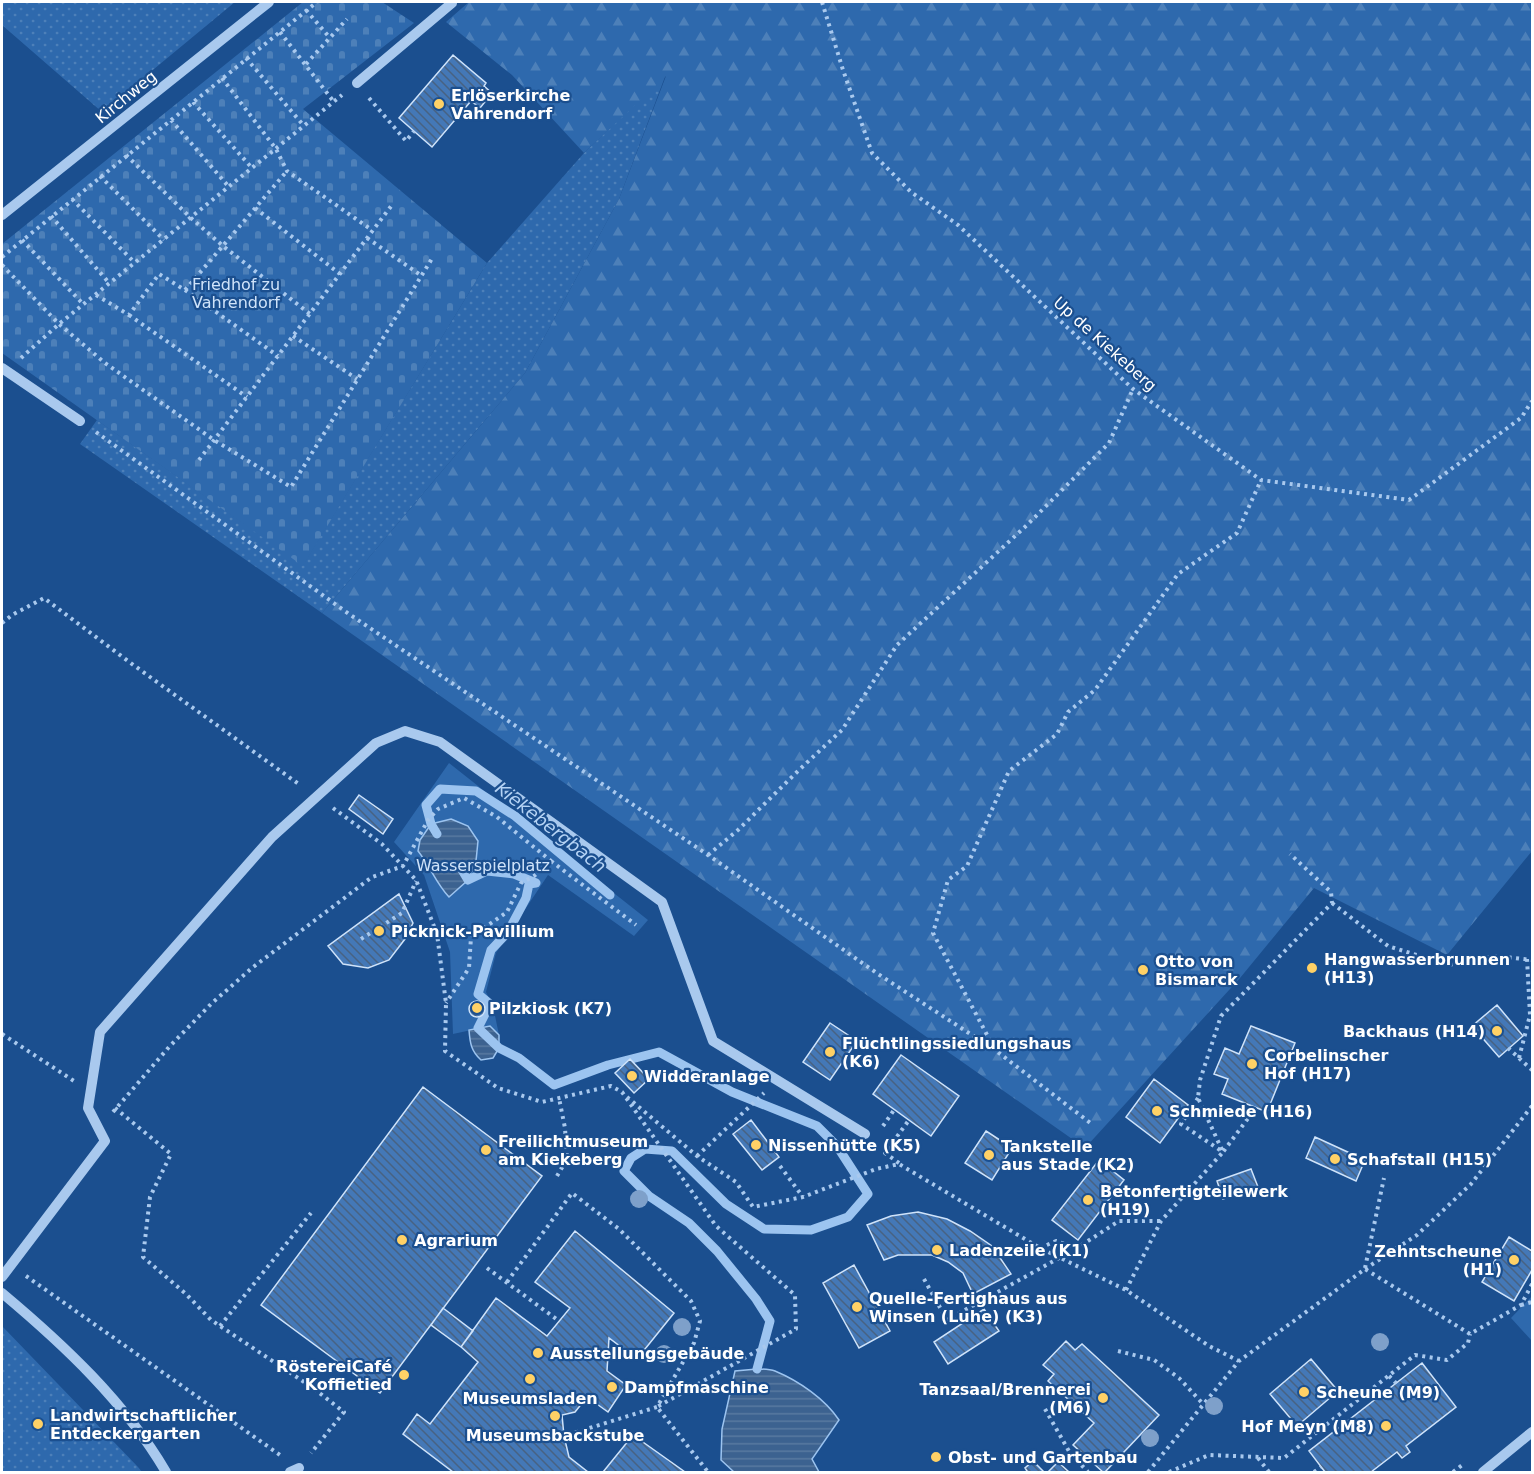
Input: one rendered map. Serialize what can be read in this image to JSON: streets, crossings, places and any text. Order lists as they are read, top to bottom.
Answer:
{
  "streets": {
    "street": ["Kirchweg"],
    "path": ["Up de Kiekeberg"]
  },
  "water": ["Kiekebergbach"],
  "parks": ["Friedhof zu Vahrendorf", "Wasserspielplatz"],
  "places": [
    "Erlöserkirche Vahrendorf",
    "Picknick-Pavillium",
    "Hangwasserbrunnen (H13)",
    "Otto von Bismarck",
    "Pilzkiosk (K7)",
    "Backhaus (H14)",
    "Flüchtlingssiedlungshaus (K6)",
    "Corbelinscher Hof (H17)",
    "Widderanlage",
    "Schmiede (H16)",
    "Nissenhütte (K5)",
    "Freilichtmuseum am Kiekeberg",
    "Tankstelle aus Stade (K2)",
    "Schafstall (H15)",
    "Betonfertigteilewerk (H19)",
    "Agrarium",
    "Ladenzeile (K1)",
    "Zehntscheune (H1)",
    "Quelle-Fertighaus aus Winsen (Luhe) (K3)",
    "Ausstellungsgebäude",
    "RöstereiCafé Koffietied",
    "Museumsladen",
    "Dampfmaschine",
    "Scheune (M9)",
    "Tanzsaal/Brennerei (M6)",
    "Museumsbackstube",
    "Landwirtschaftlicher Entdeckergarten",
    "Hof Meyn (M8)",
    "Obst- und Gartenbau"
  ]
}
